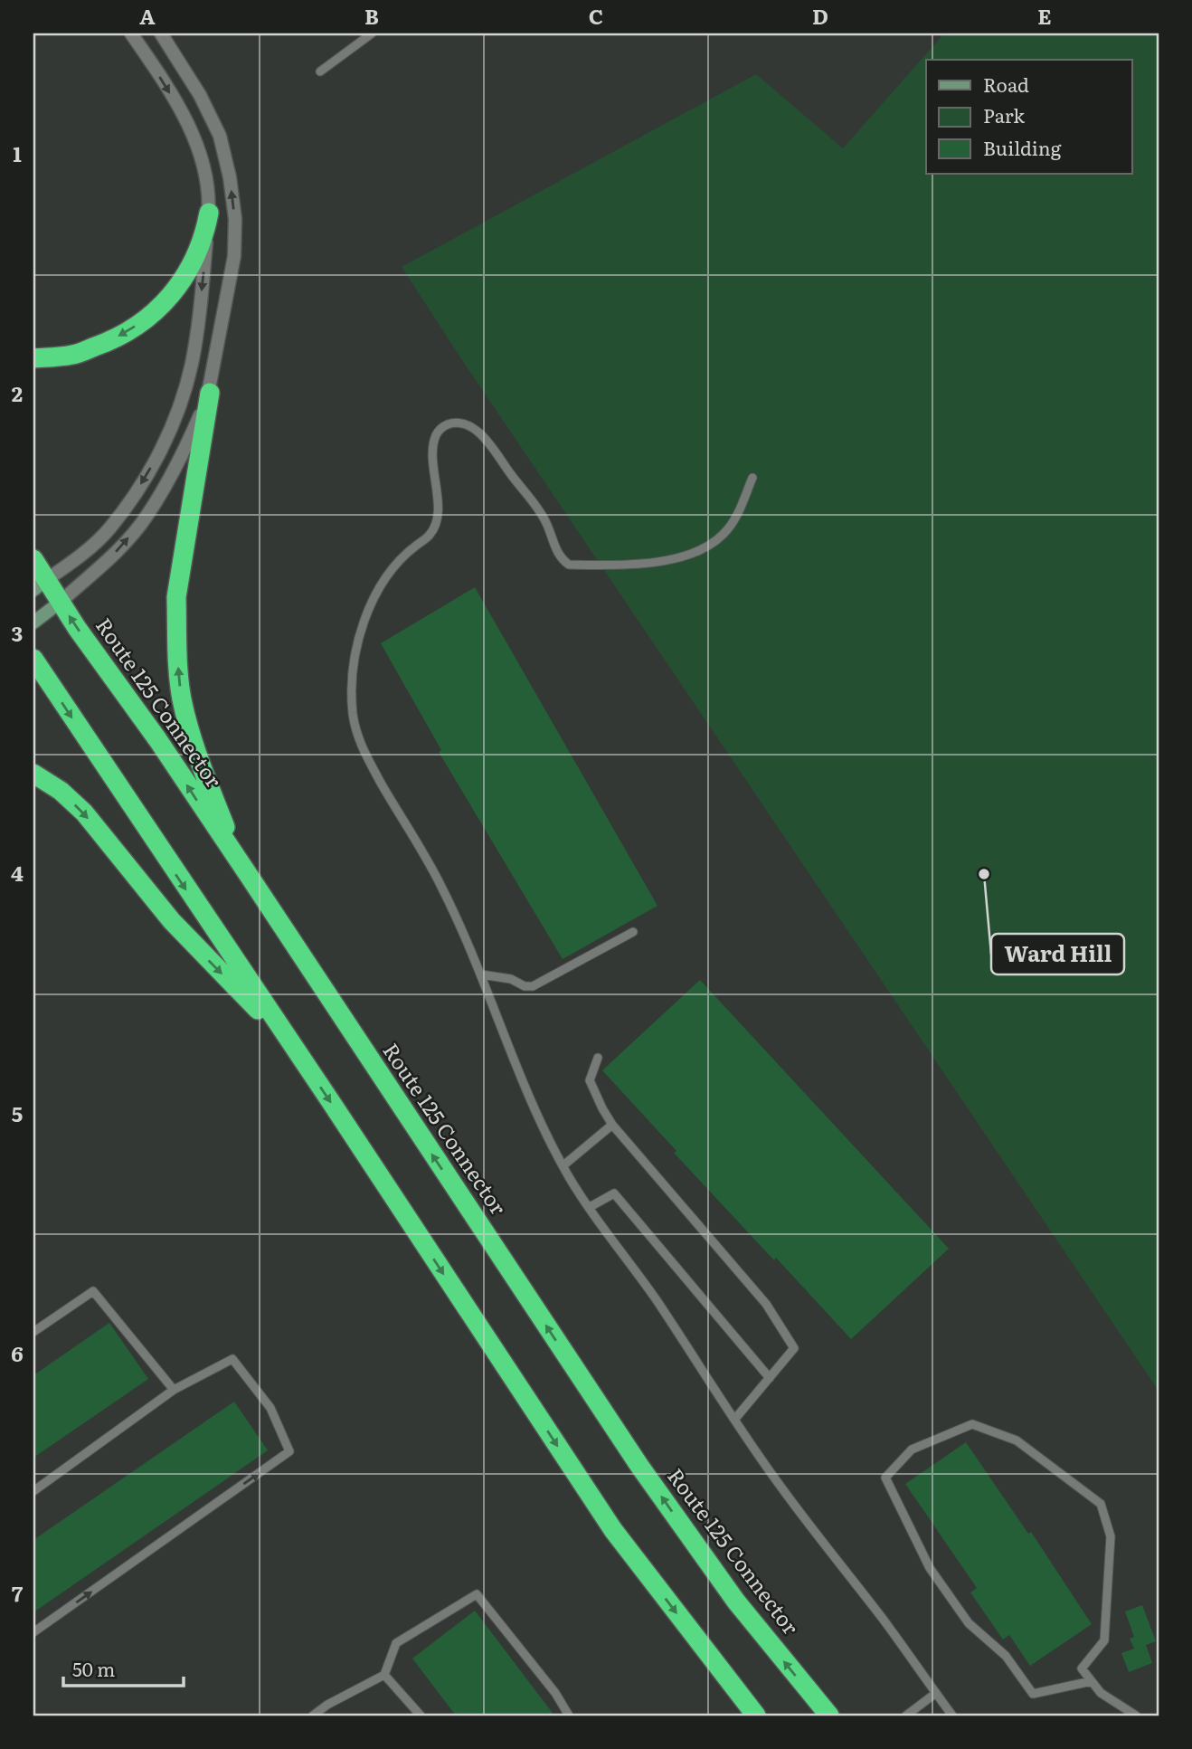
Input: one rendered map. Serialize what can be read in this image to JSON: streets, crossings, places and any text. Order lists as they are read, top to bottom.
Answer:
{
  "streets": {
    "highway": ["Route 125 Connector"]
  },
  "places": ["Ward Hill"],
  "legend": ["Road", "Park", "Building"],
  "scale_bar": "50 m",
  "grid": {
    "columns": [
      "A",
      "B",
      "C",
      "D",
      "E"
    ],
    "rows": [
      "1",
      "2",
      "3",
      "4",
      "5",
      "6",
      "7"
    ]
  }
}
